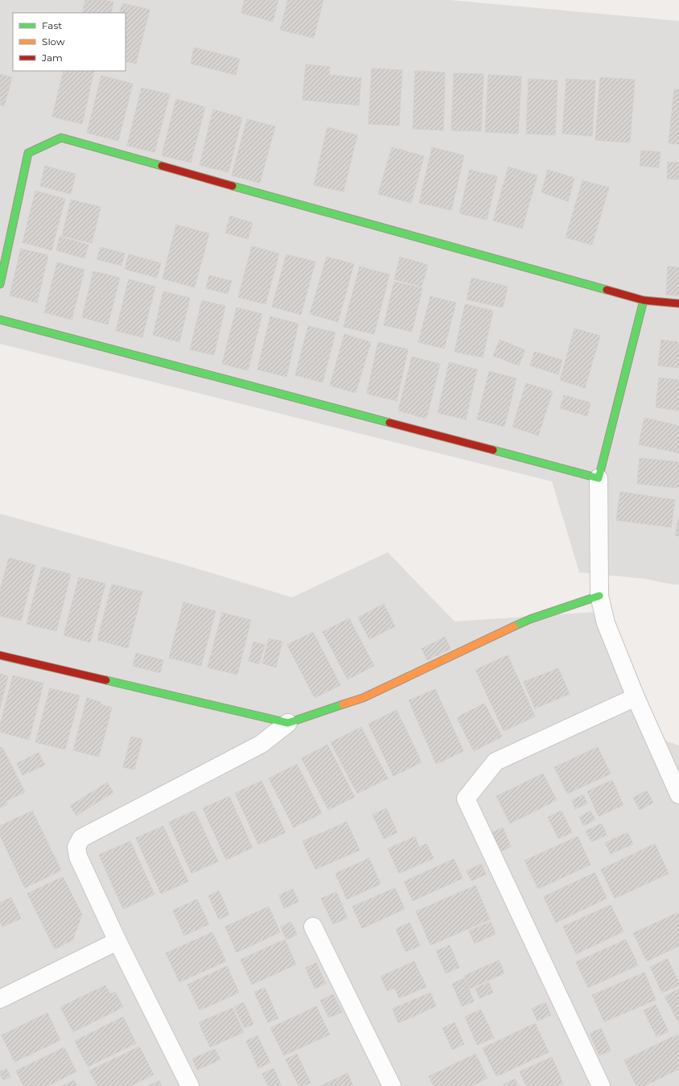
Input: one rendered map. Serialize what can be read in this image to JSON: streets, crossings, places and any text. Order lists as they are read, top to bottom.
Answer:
{
  "legend": ["Fast", "Slow", "Jam"]
}
